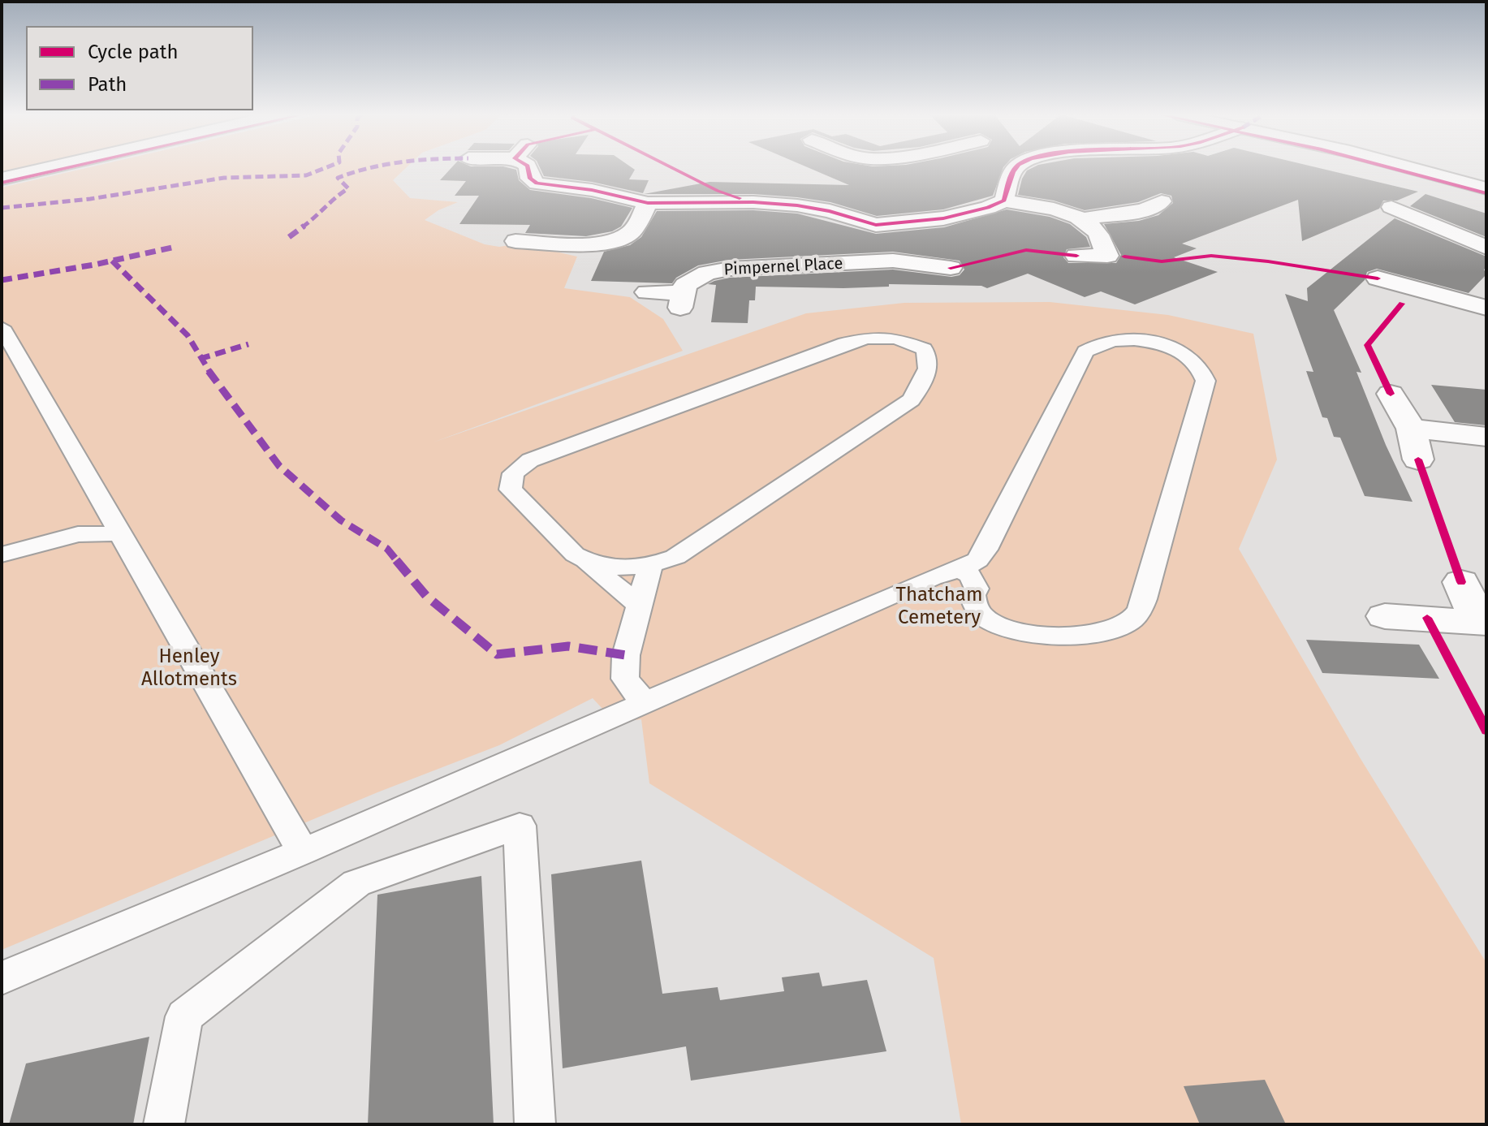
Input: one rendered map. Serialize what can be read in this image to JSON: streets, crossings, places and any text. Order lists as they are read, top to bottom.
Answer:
{
  "streets": {
    "street": ["Pimpernel Place"]
  },
  "parks": ["Thatcham Cemetery", "Henley Allotments"],
  "legend": ["Cycle path", "Path"]
}
